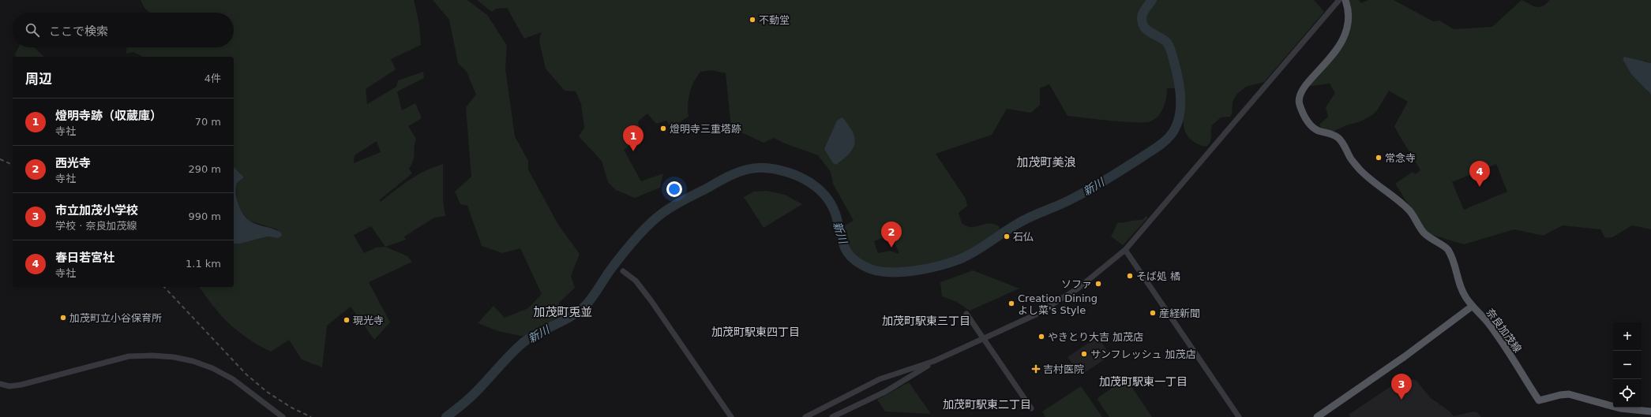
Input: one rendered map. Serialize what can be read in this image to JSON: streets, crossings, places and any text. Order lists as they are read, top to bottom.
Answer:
{
  "streets": {
    "main road": ["奈良加茂線"]
  },
  "districts": [
    "加茂町美浪",
    "加茂町兎並",
    "加茂町駅東三丁目",
    "加茂町駅東四丁目",
    "加茂町駅東一丁目",
    "加茂町駅東二丁目"
  ],
  "water": ["新川"],
  "places": {
    "other": [
      "不動堂",
      "燈明寺三重塔跡",
      "常念寺",
      "石仏",
      "そば処 橘",
      "ソファ",
      "Creation Dining よし菜's Style",
      "産経新聞",
      "加茂町立小谷保育所",
      "現光寺",
      "やきとり大吉 加茂店",
      "サンフレッシュ 加茂店"
    ],
    "health": ["吉村医院"]
  },
  "page": {
    "search": "ここで検索",
    "heading": ["周辺", "4件"],
    "list": [
      {
        "mark": "1",
        "name": "燈明寺跡（収蔵庫）",
        "note": "寺社",
        "value": "70 m"
      },
      {
        "mark": "2",
        "name": "西光寺",
        "note": "寺社",
        "value": "290 m"
      },
      {
        "mark": "3",
        "name": "市立加茂小学校",
        "note": "学校 · 奈良加茂線",
        "value": "990 m"
      },
      {
        "mark": "4",
        "name": "春日若宮社",
        "note": "寺社",
        "value": "1.1 km"
      }
    ],
    "pins": [
      "1",
      "4",
      "2",
      "3"
    ],
    "map_buttons": ["+", "−"]
  }
}
